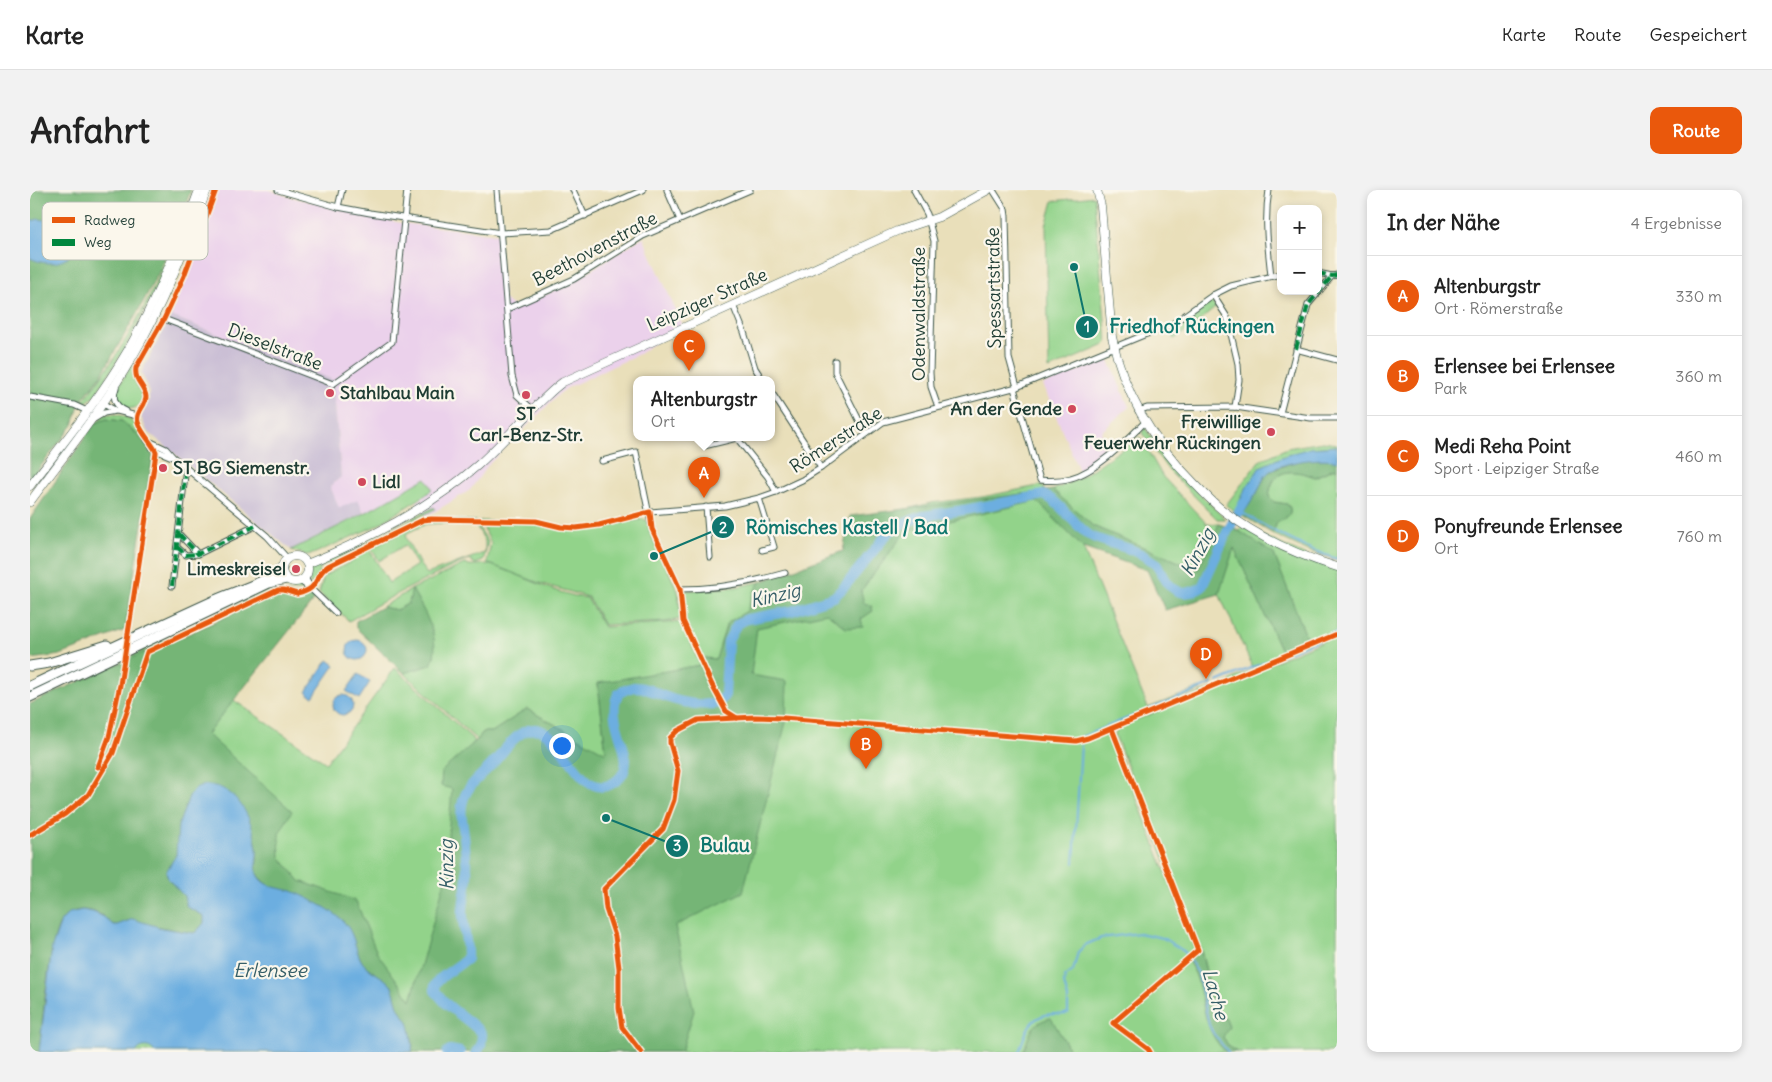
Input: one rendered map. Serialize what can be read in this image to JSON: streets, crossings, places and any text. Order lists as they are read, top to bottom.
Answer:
{
  "streets": {
    "main road": ["Leipziger Straße"],
    "street": [
      "Beethovenstraße",
      "Spessartstraße",
      "Odenwaldstraße",
      "Dieselstraße",
      "Römerstraße"
    ]
  },
  "crossings": [
    ["Spessartstraße", "Römerstraße"],
    ["Leipziger Straße", "Odenwaldstraße"],
    ["Odenwaldstraße", "Römerstraße"]
  ],
  "water": ["Kinzig", "Erlensee", "Lache"],
  "places": [
    "Friedhof Rückingen",
    "Stahlbau Main",
    "ST Carl-Benz-Str.",
    "An der Gende",
    "Freiwillige Feuerwehr Rückingen",
    "ST BG Siemenstr.",
    "Lidl",
    "Römisches Kastell / Bad",
    "Limeskreisel",
    "Bulau"
  ],
  "legend": ["Radweg", "Weg"],
  "page": {
    "header": "Karte",
    "nav": ["Karte", "Route", "Gespeichert"],
    "buttons": "Route",
    "title": "Anfahrt",
    "heading": ["In der Nähe", "4 Ergebnisse"],
    "map_buttons": ["+", "−"],
    "list": [
      {
        "mark": "A",
        "name": "Altenburgstr",
        "note": "Ort · Römerstraße",
        "value": "330 m"
      },
      {
        "mark": "B",
        "name": "Erlensee bei Erlensee",
        "note": "Park",
        "value": "360 m"
      },
      {
        "mark": "C",
        "name": "Medi Reha Point",
        "note": "Sport · Leipziger Straße",
        "value": "460 m"
      },
      {
        "mark": "D",
        "name": "Ponyfreunde Erlensee",
        "note": "Ort",
        "value": "760 m"
      }
    ],
    "pins": [
      "C",
      "A",
      "D",
      "B"
    ],
    "popup": ["Altenburgstr", "Ort"]
  }
}
